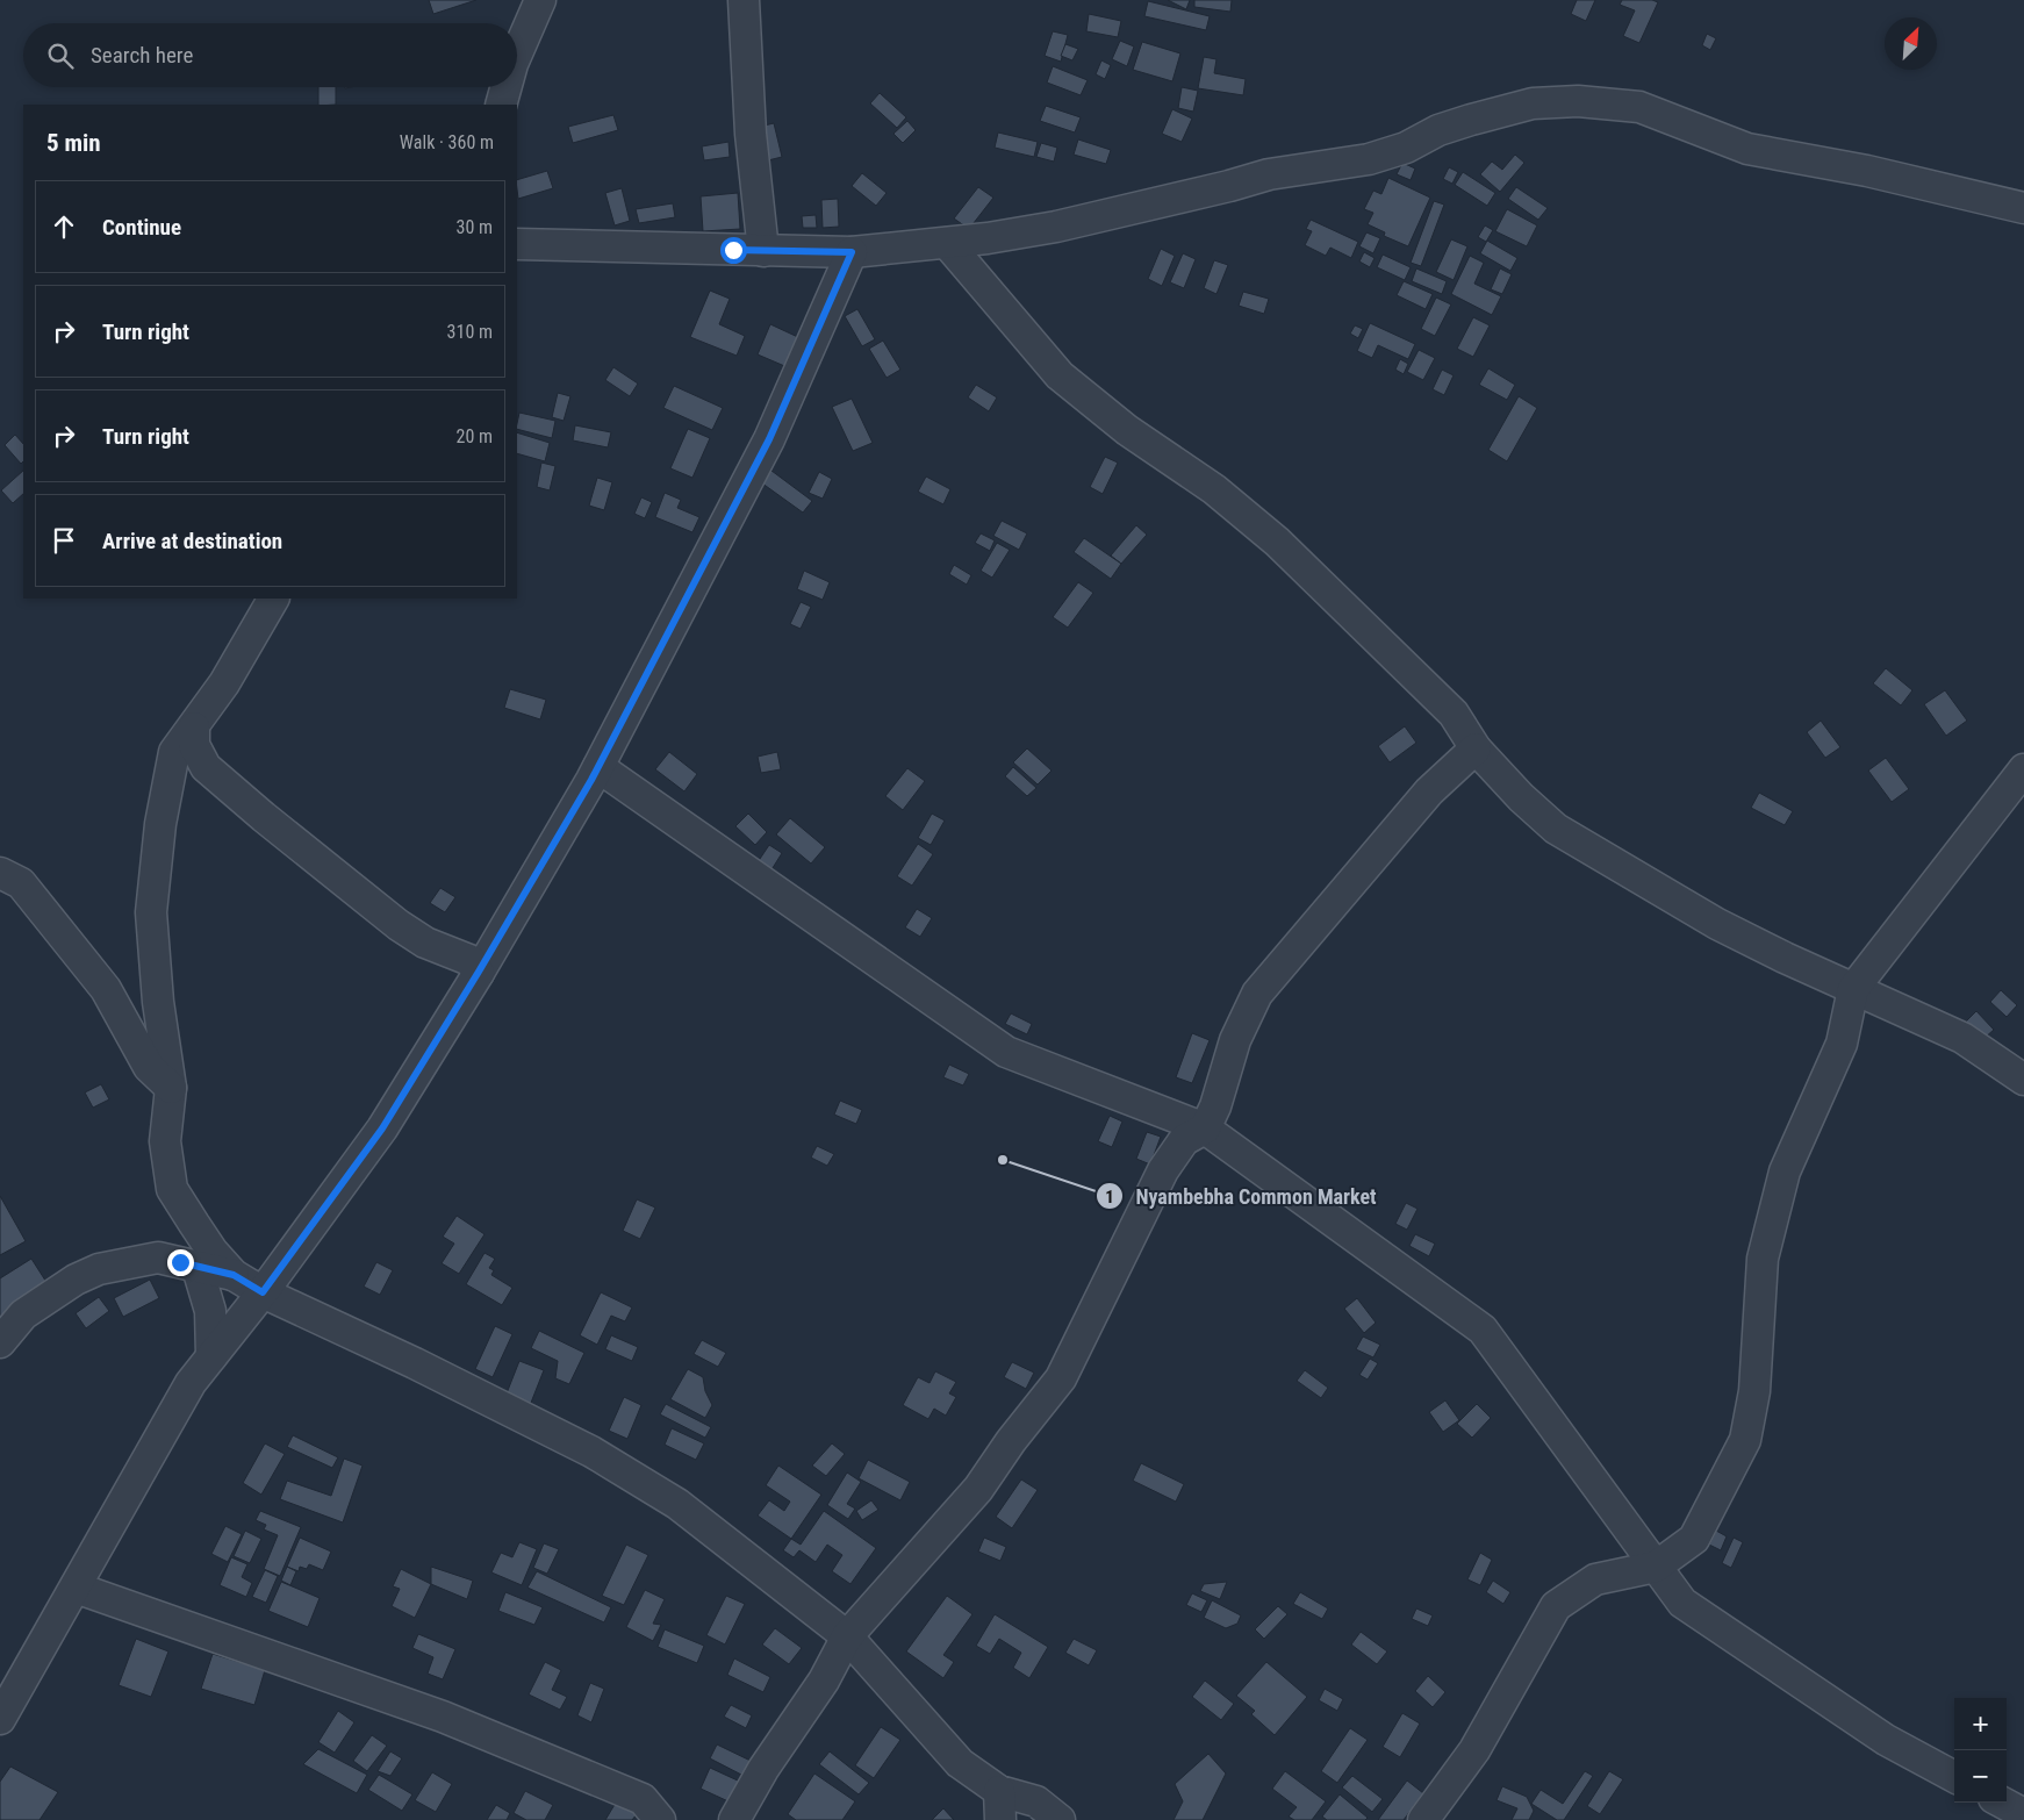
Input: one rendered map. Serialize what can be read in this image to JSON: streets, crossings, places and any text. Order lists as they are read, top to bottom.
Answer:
{
  "places": ["Nyambebha Common Market"],
  "north": "top right",
  "page": {
    "search": "Search here",
    "heading": ["5 min", "Walk · 360 m"],
    "list": [
      ["Continue", "30 m"],
      ["Turn right", "310 m"],
      ["Turn right", "20 m"],
      "Arrive at destination"
    ],
    "map_buttons": ["+", "−"]
  }
}
